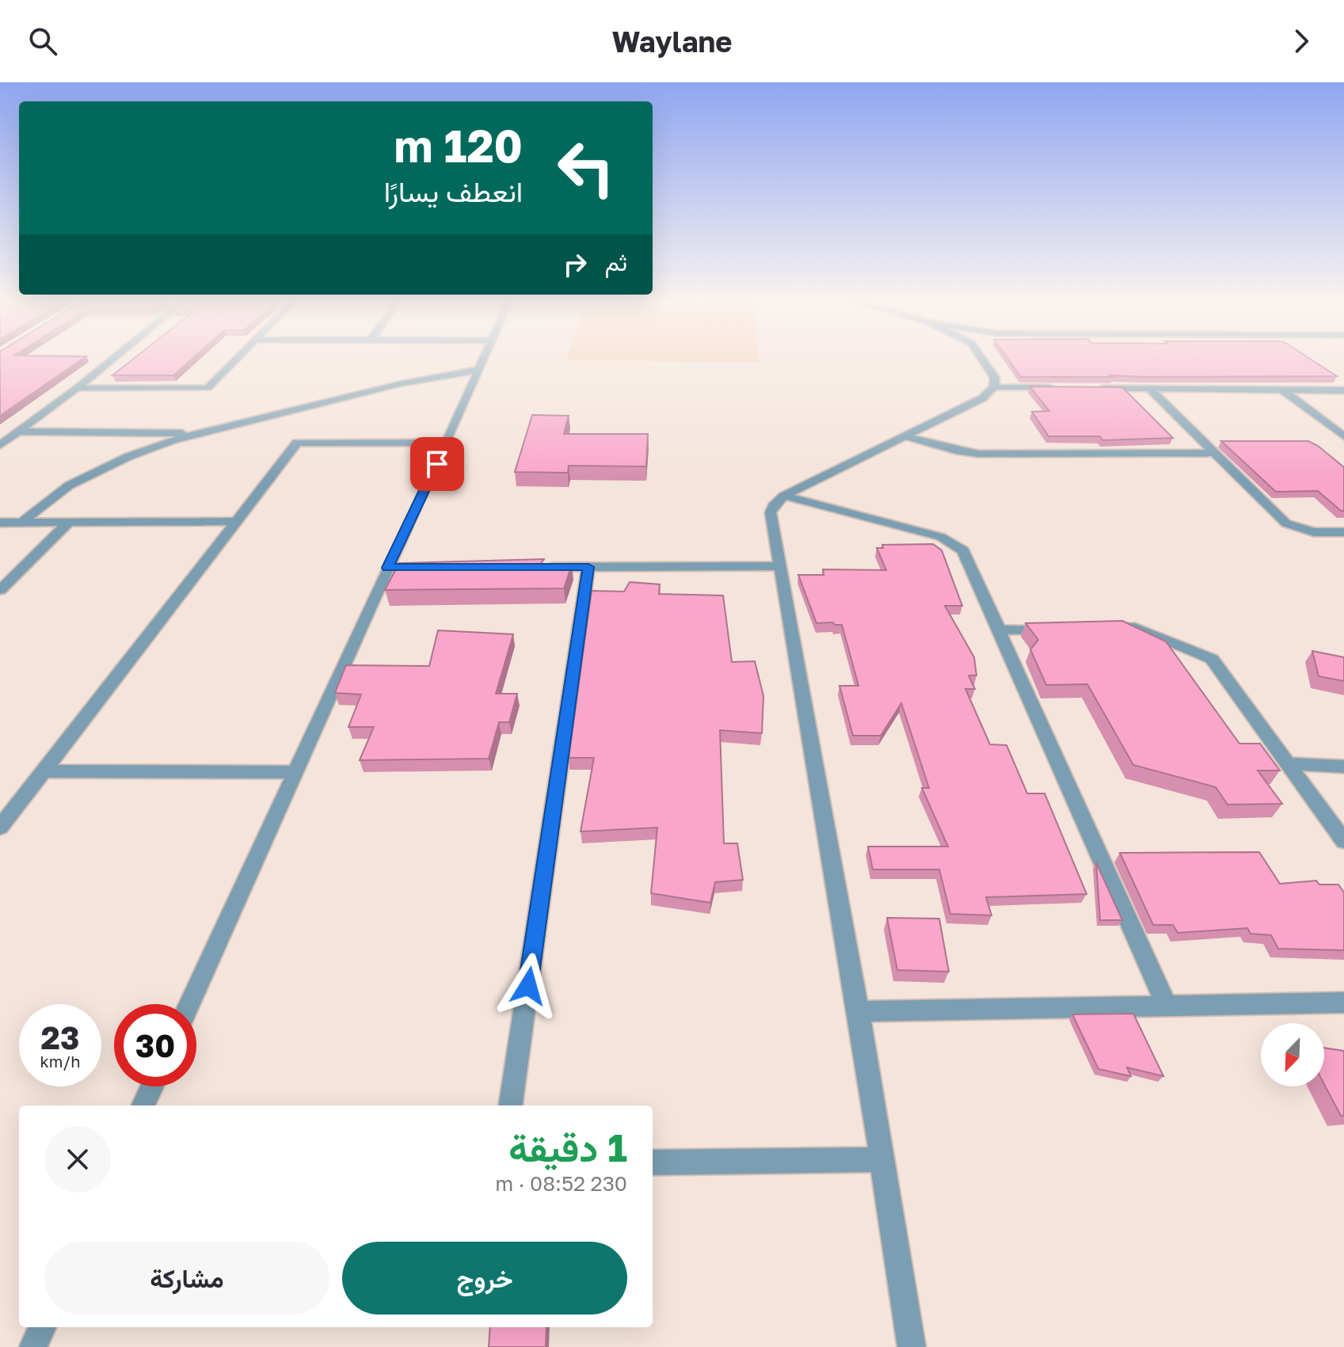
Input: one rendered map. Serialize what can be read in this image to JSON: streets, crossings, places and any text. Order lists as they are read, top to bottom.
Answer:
{
  "north": "bottom left",
  "page": {
    "header": "Waylane",
    "turn": ["120 m", "انعطف يسارًا"],
    "then": "ثم",
    "speed": "23 km/h",
    "limit": "30",
    "heading": ["1 دقيقة", "230 m · 08:52"],
    "buttons": ["خروج", "مشاركة"]
  }
}
